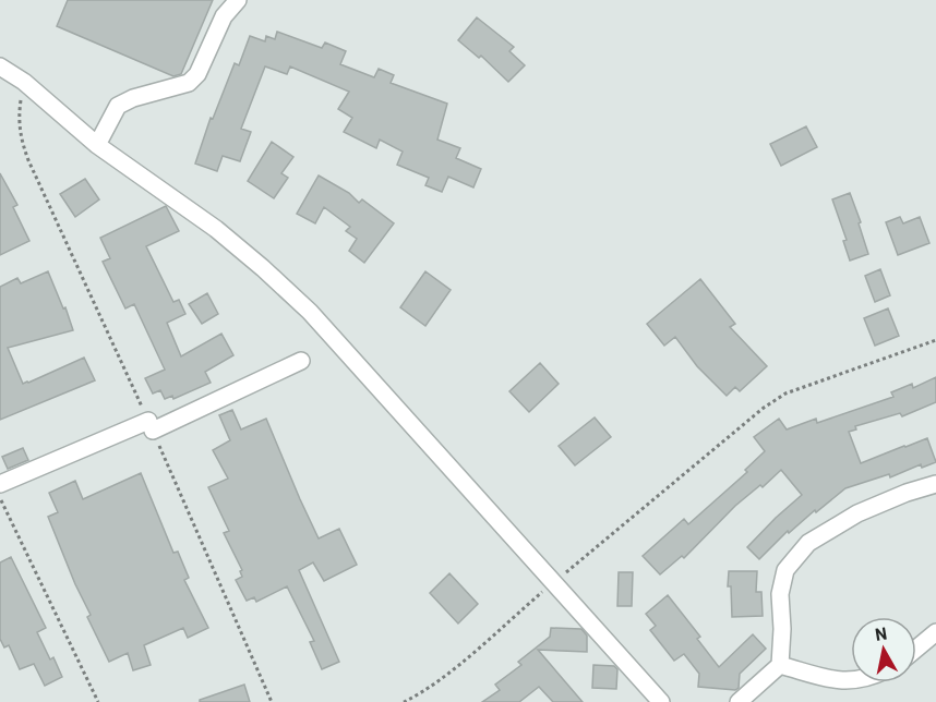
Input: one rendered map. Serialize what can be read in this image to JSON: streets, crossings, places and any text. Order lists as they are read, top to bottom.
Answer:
{
  "north": "top"
}
